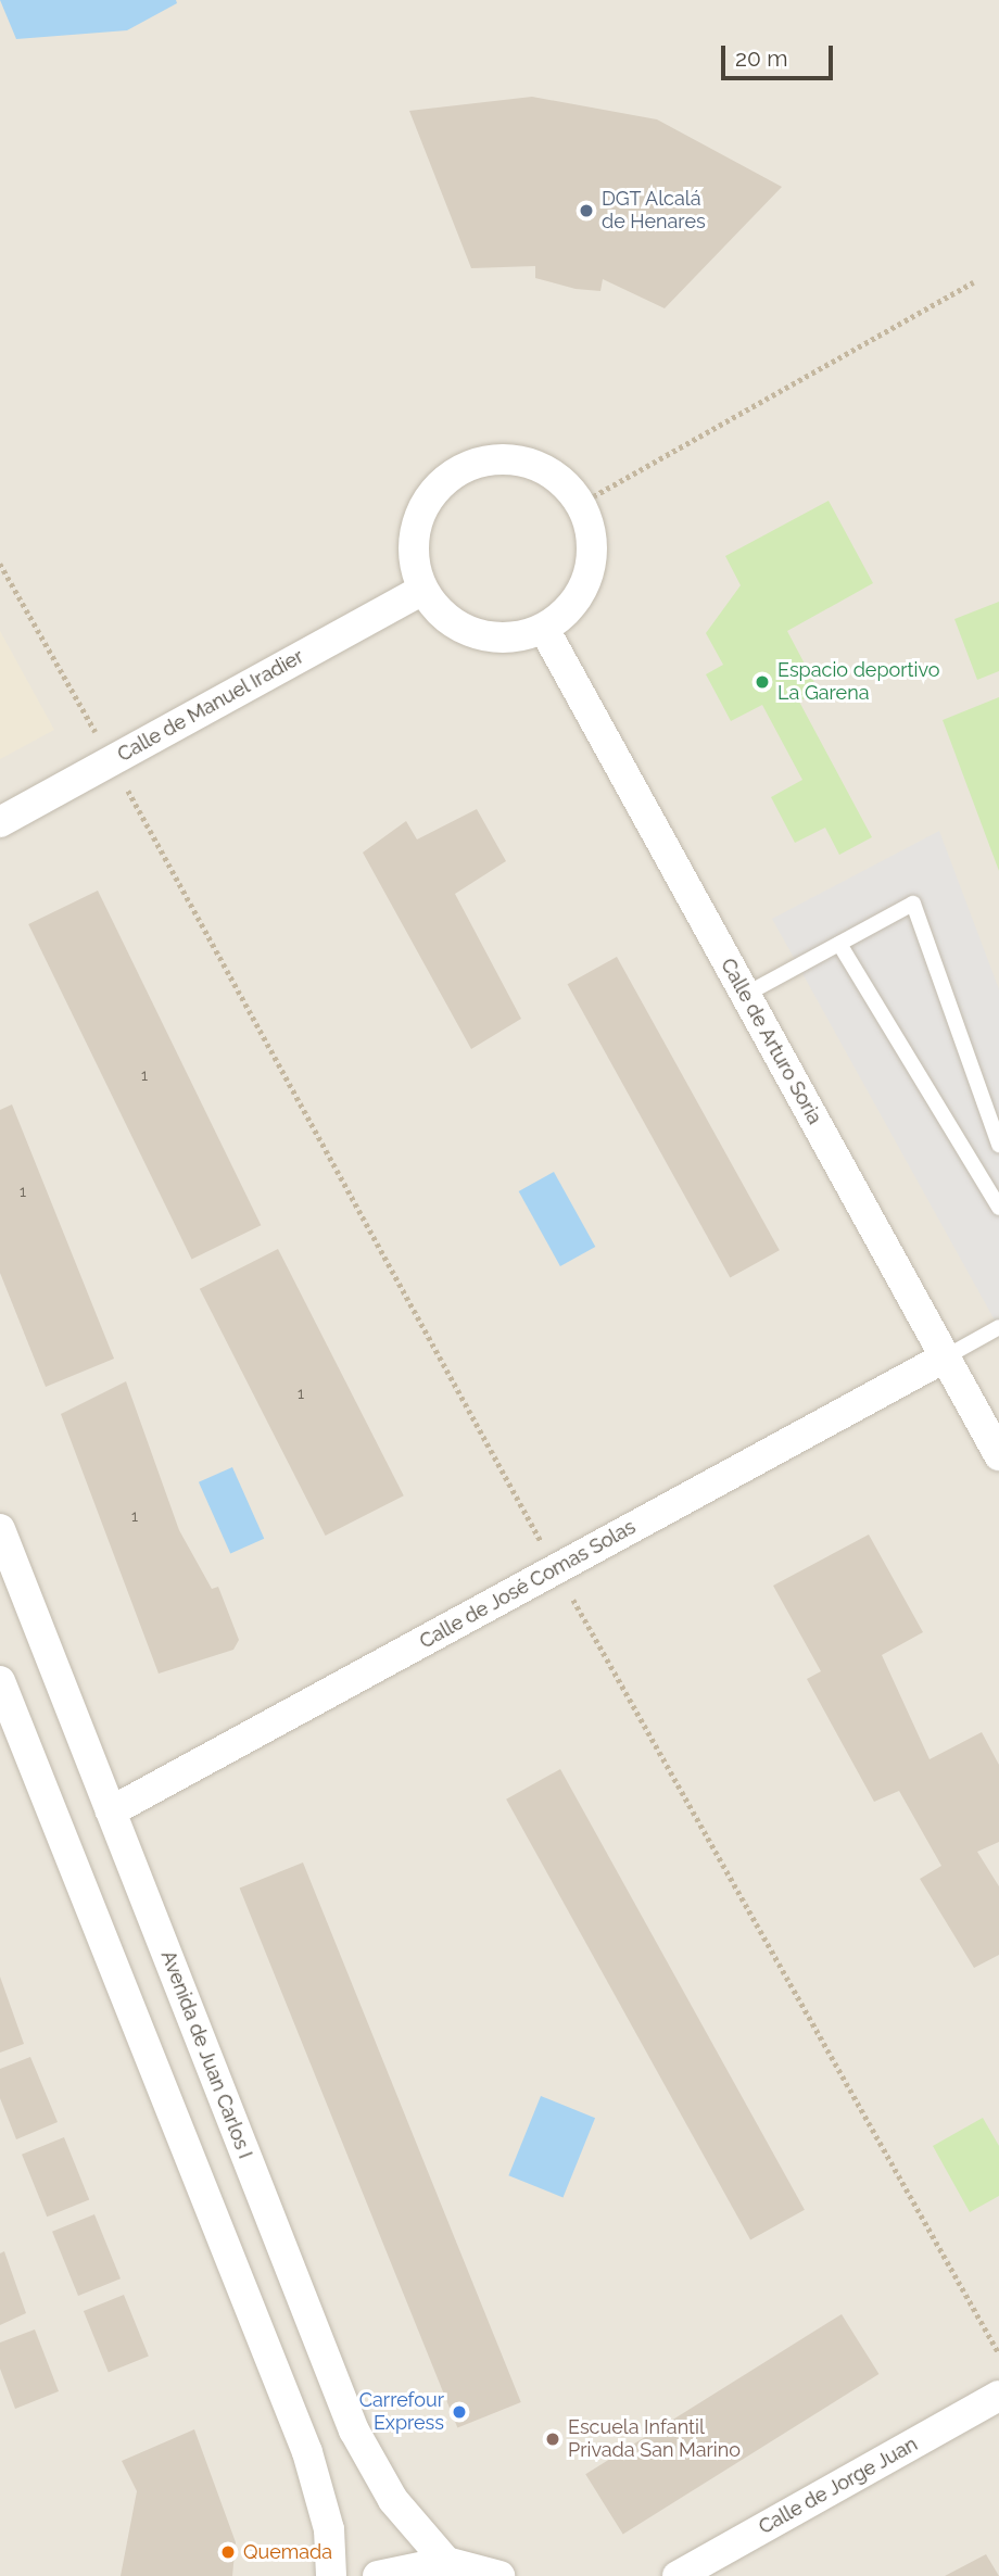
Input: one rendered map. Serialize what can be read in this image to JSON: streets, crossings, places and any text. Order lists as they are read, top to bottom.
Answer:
{
  "streets": {
    "street": [
      "Calle de Manuel Iradier",
      "Calle de Arturo Soria",
      "Calle de José Comas Solas",
      "Avenida de Juan Carlos I",
      "Calle de Jorge Juan"
    ]
  },
  "crossings": [
    ["Calle de Manuel Iradier", "Calle de Arturo Soria"],
    ["Calle de Arturo Soria", "Calle de José Comas Solas"],
    ["Calle de José Comas Solas", "Avenida de Juan Carlos I"]
  ],
  "places": [
    "DGT Alcalá de Henares",
    "Espacio deportivo La Garena",
    "Carrefour Express",
    "Escuela Infantil Privada San Marino",
    "Quemada"
  ],
  "house_numbers": [
    "1",
    "1",
    "1",
    "1"
  ],
  "scale_bar": "20 m"
}
